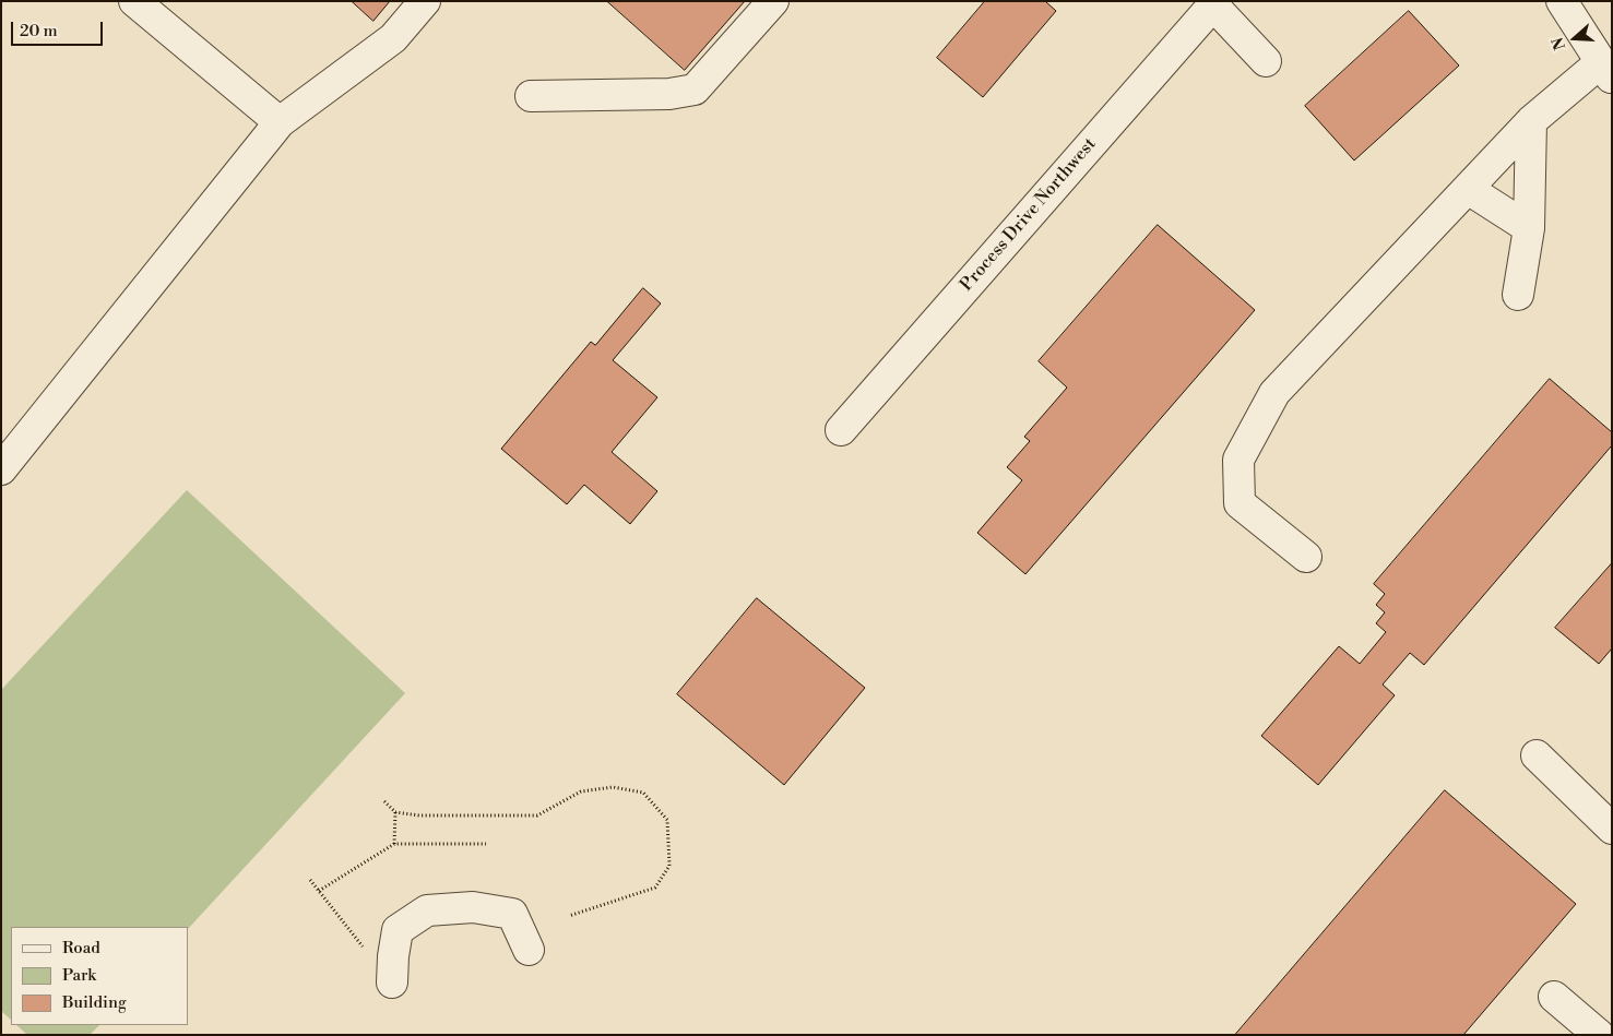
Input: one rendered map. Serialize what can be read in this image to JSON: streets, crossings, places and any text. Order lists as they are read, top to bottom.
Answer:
{
  "streets": {
    "street": ["Process Drive Northwest"]
  },
  "legend": ["Road", "Park", "Building"],
  "scale_bar": "20 m",
  "north": "left"
}
